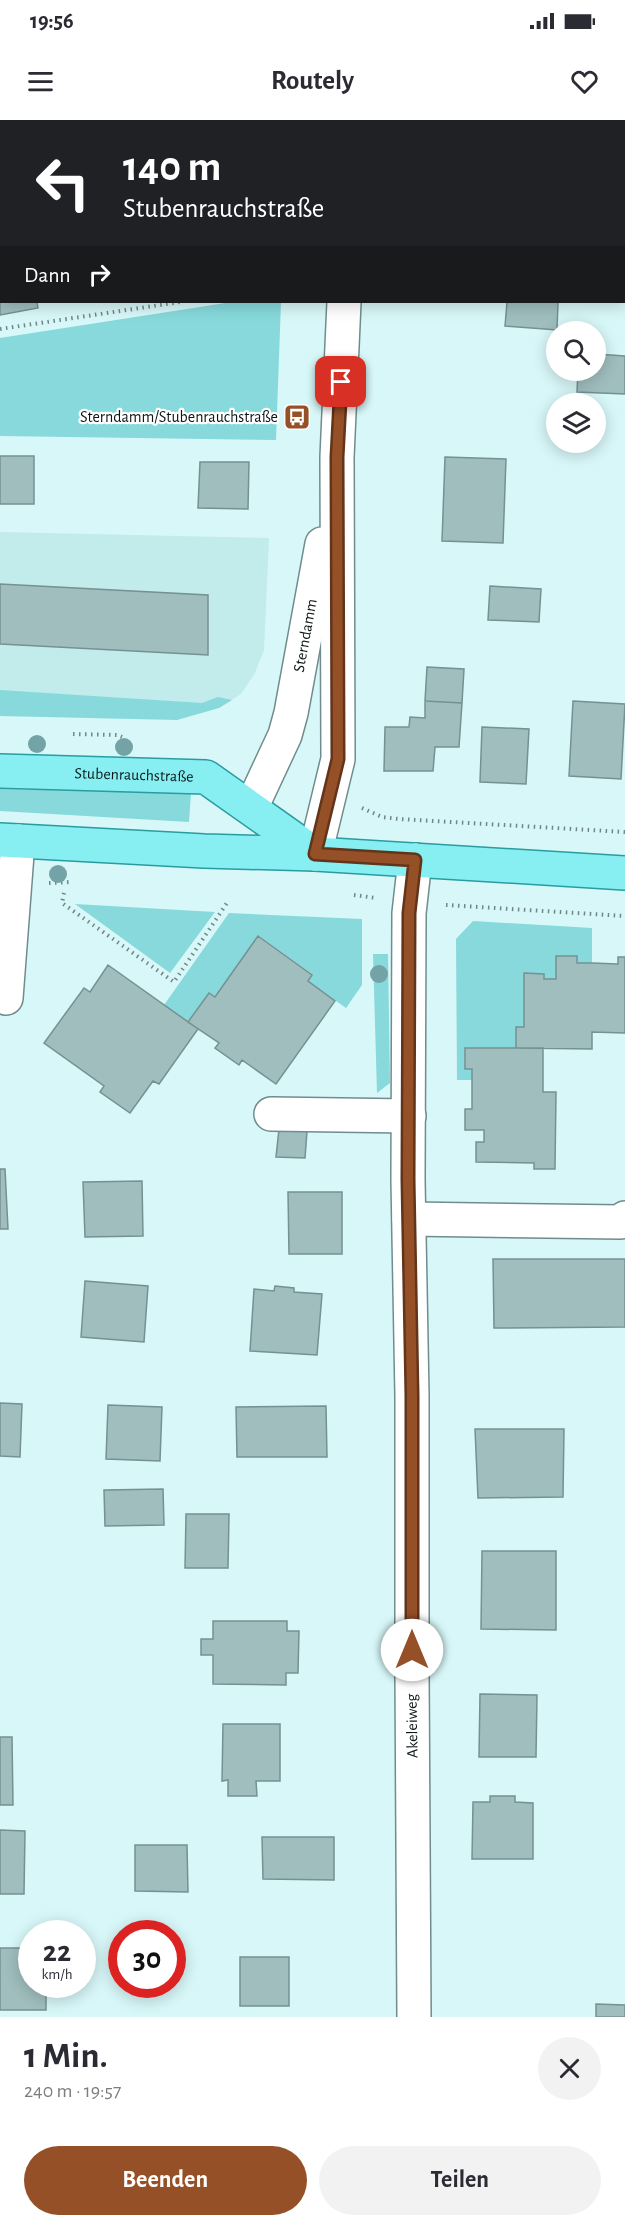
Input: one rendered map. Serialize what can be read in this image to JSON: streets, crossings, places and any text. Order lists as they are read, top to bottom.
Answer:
{
  "streets": {
    "main road": ["Stubenrauchstraße"],
    "street": ["Sterndamm", "Akeleiweg"]
  },
  "crossings": [
    ["Sterndamm", "Stubenrauchstraße"]
  ],
  "places": {
    "bus stop": ["Sterndamm/Stubenrauchstraße"]
  },
  "page": {
    "status": "19:56",
    "header": "Routely",
    "turn": ["140 m", "Stubenrauchstraße"],
    "then": "Dann",
    "speed": "22 km/h",
    "limit": "30",
    "heading": ["1 Min.", "240 m · 19:57"],
    "buttons": ["Beenden", "Teilen"]
  }
}
